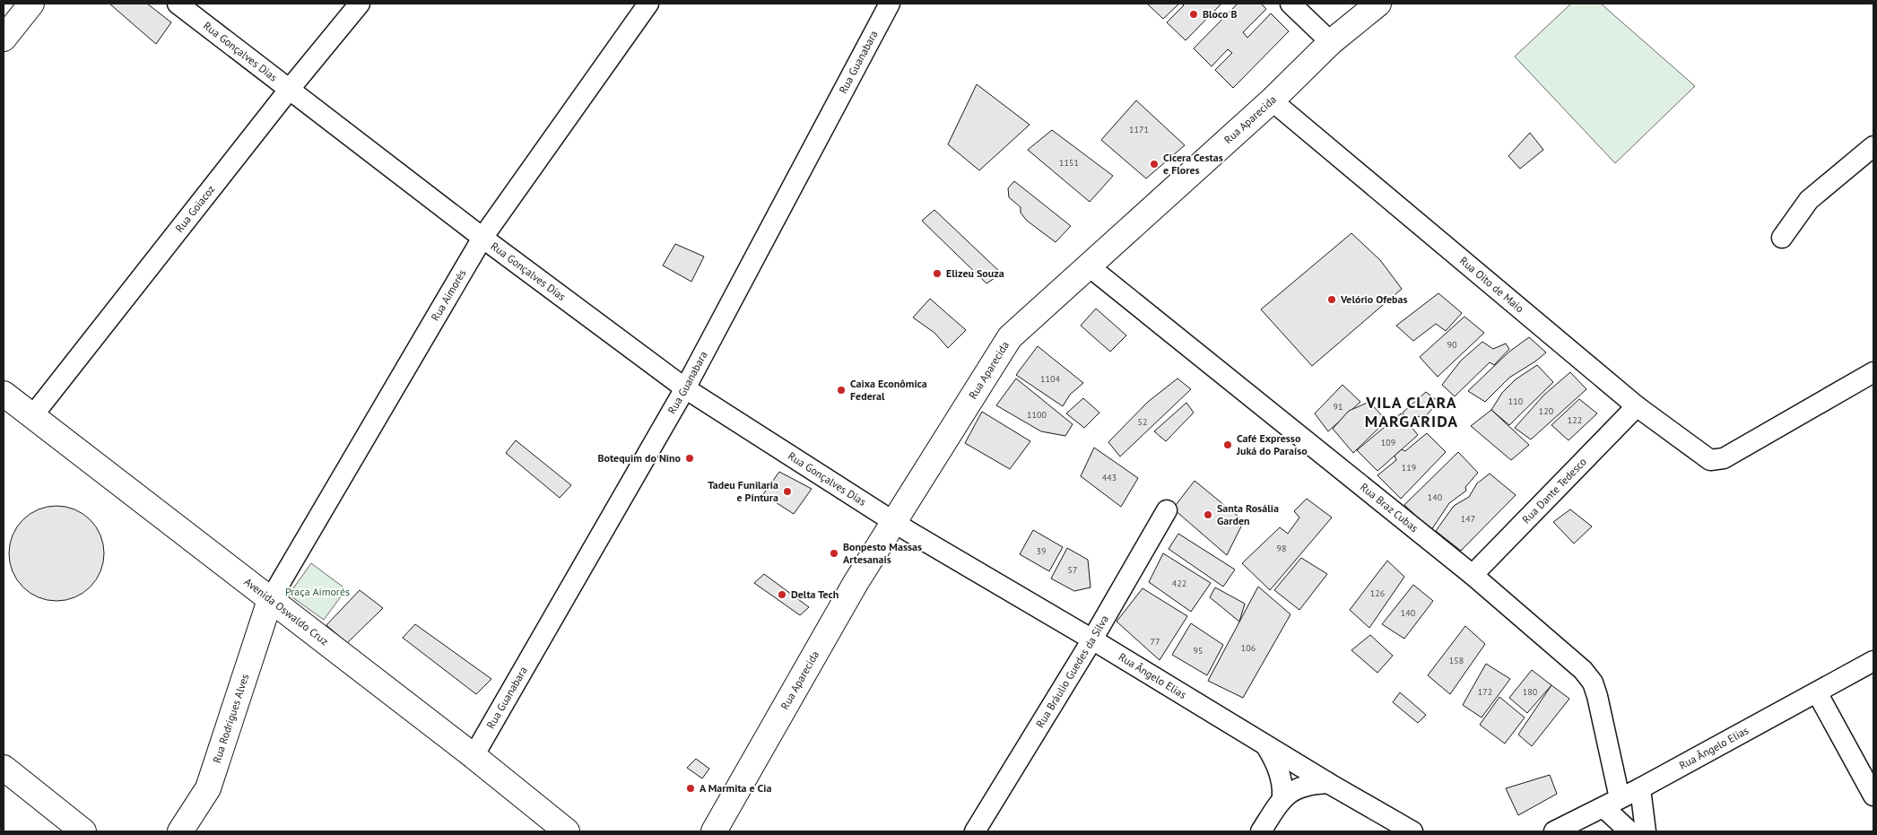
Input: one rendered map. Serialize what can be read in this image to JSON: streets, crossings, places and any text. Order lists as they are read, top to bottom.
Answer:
{
  "streets": {
    "main road": ["Rua Aparecida", "Avenida Oswaldo Cruz", "Rua Rodrigues Alves"],
    "street": [
      "Rua Gonçalves Dias",
      "Rua Guanabara",
      "Rua Goiacoz",
      "Rua Oito de Maio",
      "Rua Aimorés",
      "Rua Dante Tedesco",
      "Rua Braz Cubas",
      "Rua Bráulio Guedes da Silva",
      "Rua Ângelo Elias"
    ]
  },
  "crossings": [
    ["Rua Gonçalves Dias", "Rua Guanabara"],
    ["Rua Gonçalves Dias", "Rua Aparecida"],
    ["Rua Gonçalves Dias", "Rua Goiacoz"],
    ["Rua Gonçalves Dias", "Rua Aimorés"],
    ["Rua Gonçalves Dias", "Rua Ângelo Elias"],
    ["Rua Guanabara", "Avenida Oswaldo Cruz"],
    ["Rua Aparecida", "Rua Oito de Maio"],
    ["Rua Aparecida", "Rua Braz Cubas"],
    ["Rua Aparecida", "Rua Ângelo Elias"],
    ["Rua Goiacoz", "Avenida Oswaldo Cruz"],
    ["Rua Oito de Maio", "Rua Dante Tedesco"],
    ["Rua Aimorés", "Avenida Oswaldo Cruz"],
    ["Rua Aimorés", "Rua Rodrigues Alves"],
    ["Rua Dante Tedesco", "Rua Braz Cubas"],
    ["Rua Braz Cubas", "Rua Ângelo Elias"],
    ["Avenida Oswaldo Cruz", "Rua Rodrigues Alves"],
    ["Rua Bráulio Guedes da Silva", "Rua Ângelo Elias"]
  ],
  "districts": ["VILA CLARA MARGARIDA"],
  "parks": ["Praça Aimorés"],
  "places": [
    "Bloco B",
    "Cicera Cestas e Flores",
    "Elizeu Souza",
    "Velório Ofebas",
    "Caixa Econômica Federal",
    "Café Expresso Juká do Paraíso",
    "Botequim do Nino",
    "Tadeu Funilaria e Pintura",
    "Santa Rosália Garden",
    "Bonpesto Massas Artesanais",
    "Delta Tech",
    "A Marmita e Cia"
  ],
  "house_numbers": [
    "1171",
    "1151",
    "90",
    "1104",
    "110",
    "91",
    "120",
    "1100",
    "122",
    "52",
    "109",
    "119",
    "443",
    "140",
    "147",
    "98",
    "39",
    "57",
    "422",
    "126",
    "140",
    "77",
    "106",
    "95",
    "158",
    "172",
    "180"
  ]
}
